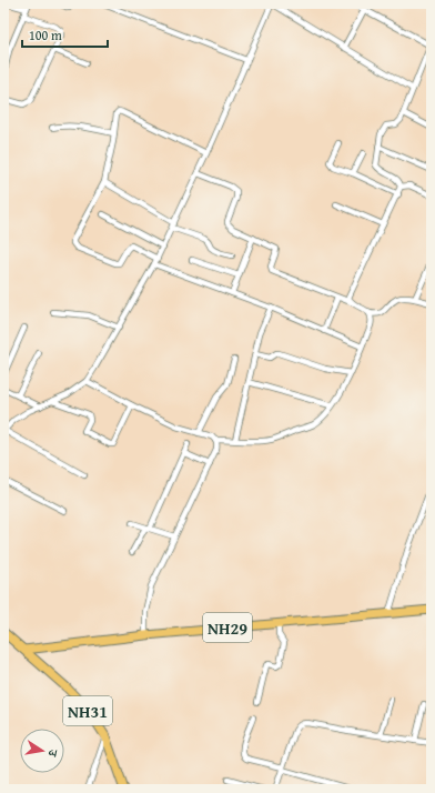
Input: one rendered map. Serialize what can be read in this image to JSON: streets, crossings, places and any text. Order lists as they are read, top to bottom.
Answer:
{
  "streets": {
    "highway": ["NH29", "NH31"]
  },
  "crossings": [
    ["NH29", "NH31"]
  ],
  "scale_bar": "100 m",
  "north": "right"
}
